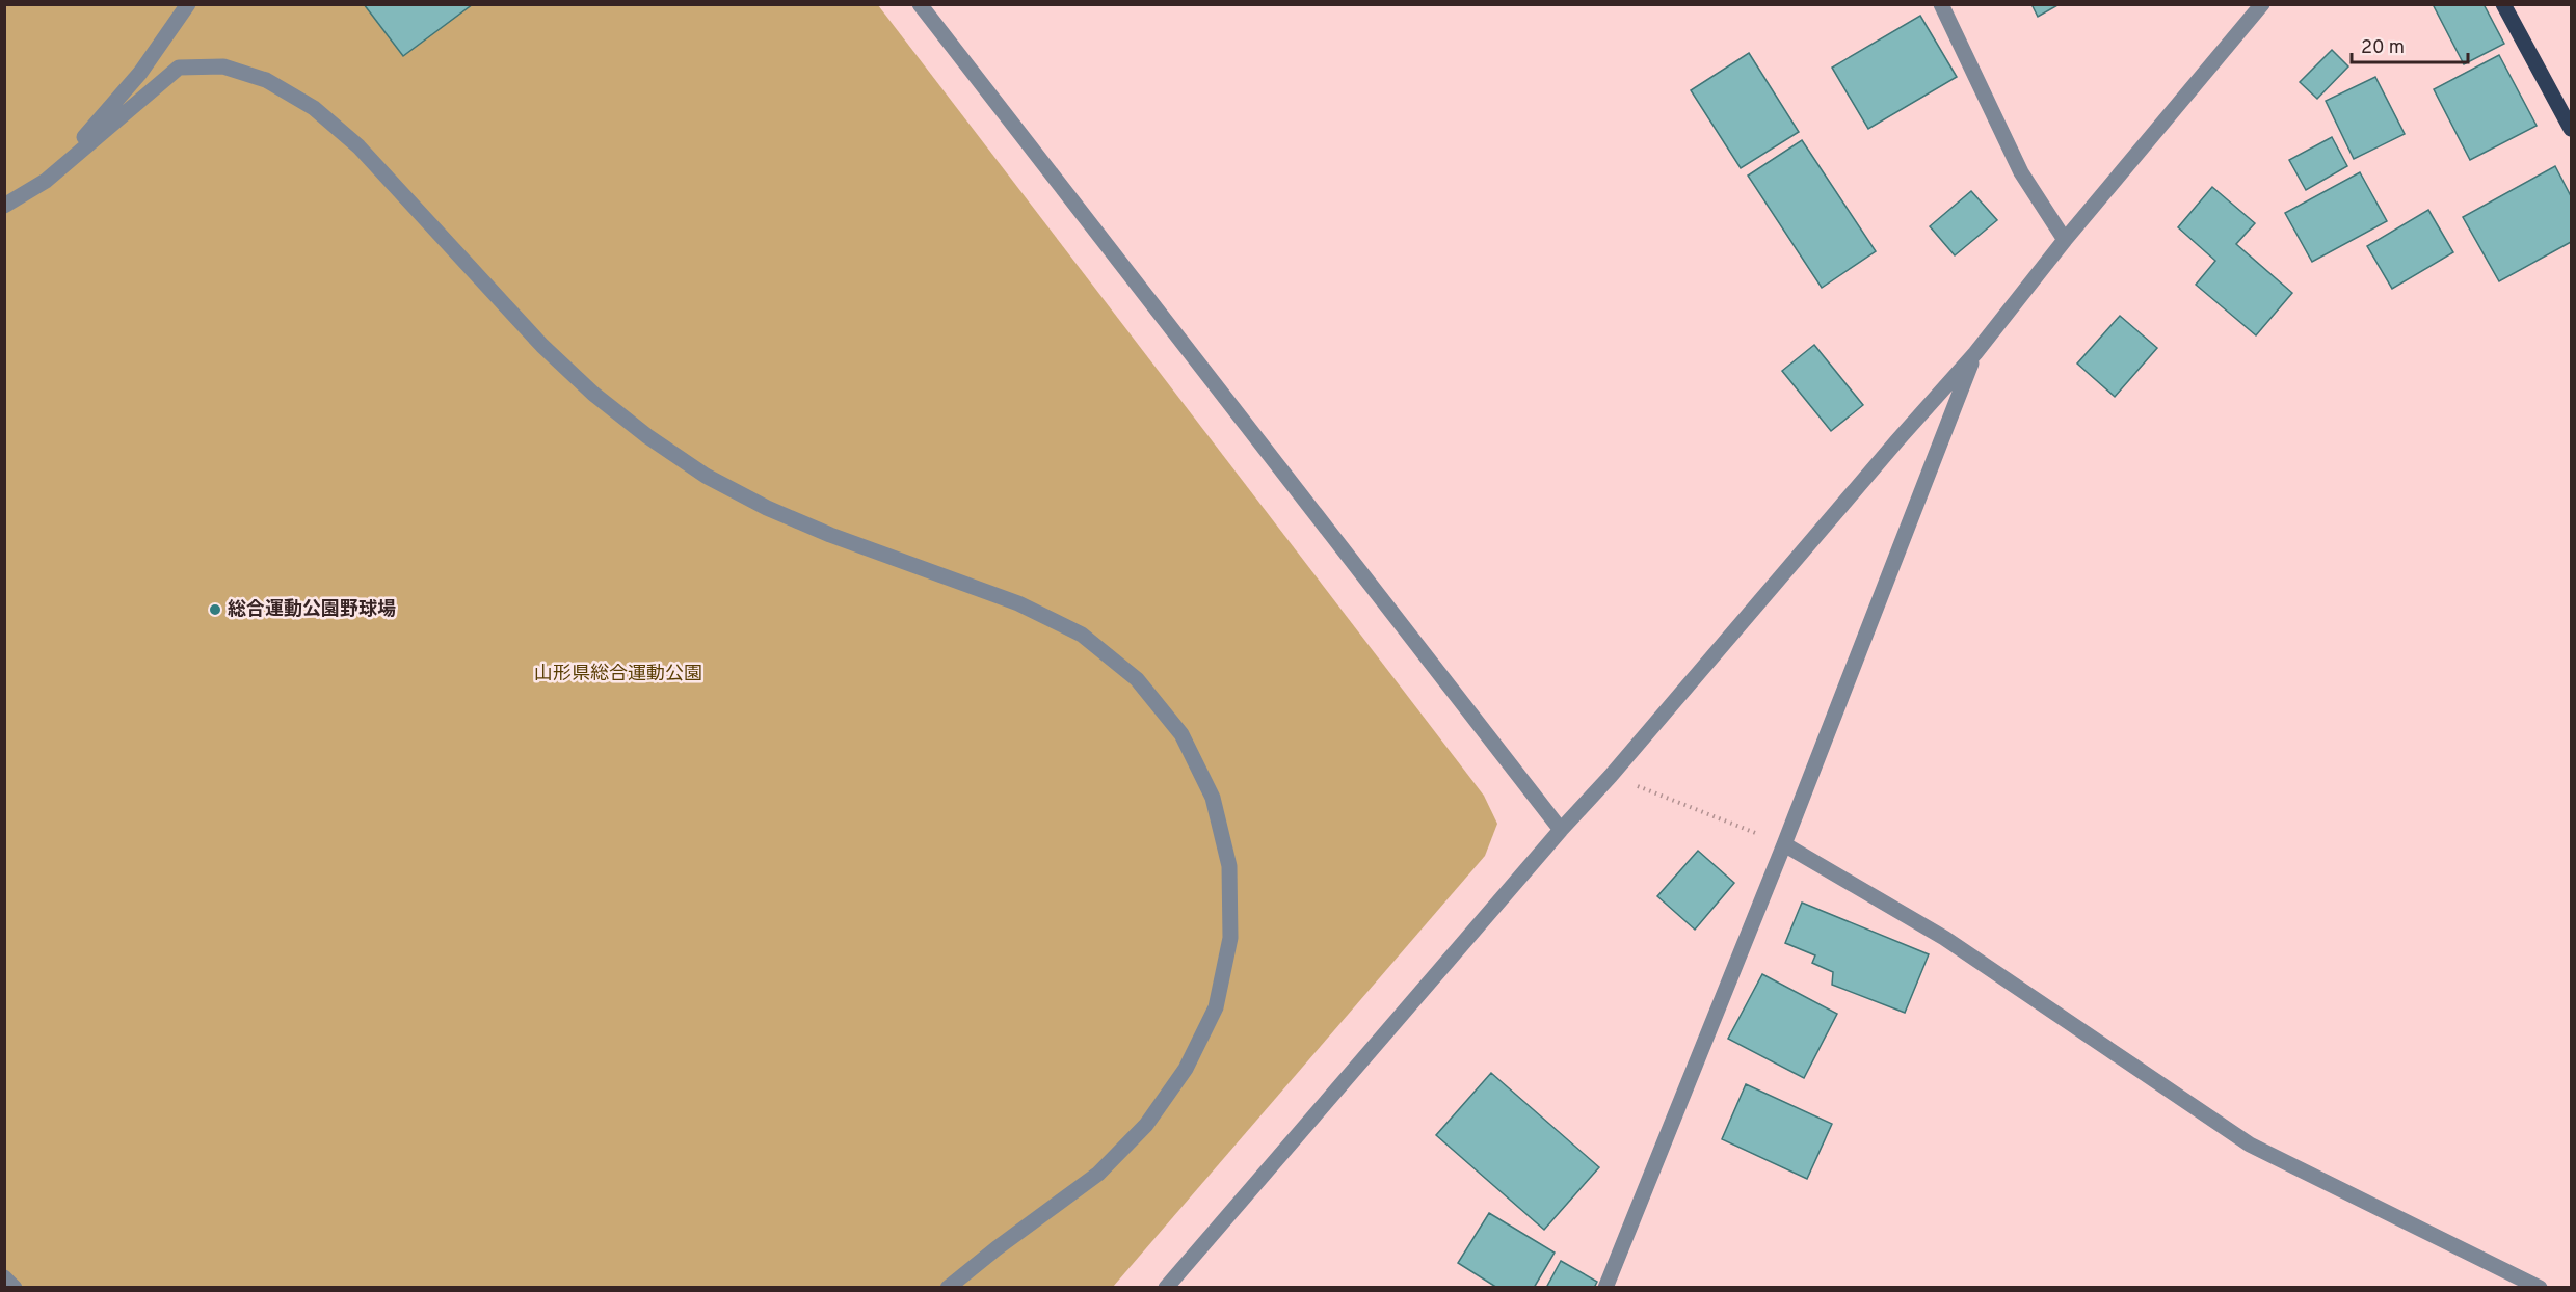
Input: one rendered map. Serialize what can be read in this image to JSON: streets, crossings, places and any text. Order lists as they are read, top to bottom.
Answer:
{
  "parks": ["山形県総合運動公園"],
  "places": ["総合運動公園野球場"],
  "scale_bar": "20 m"
}
